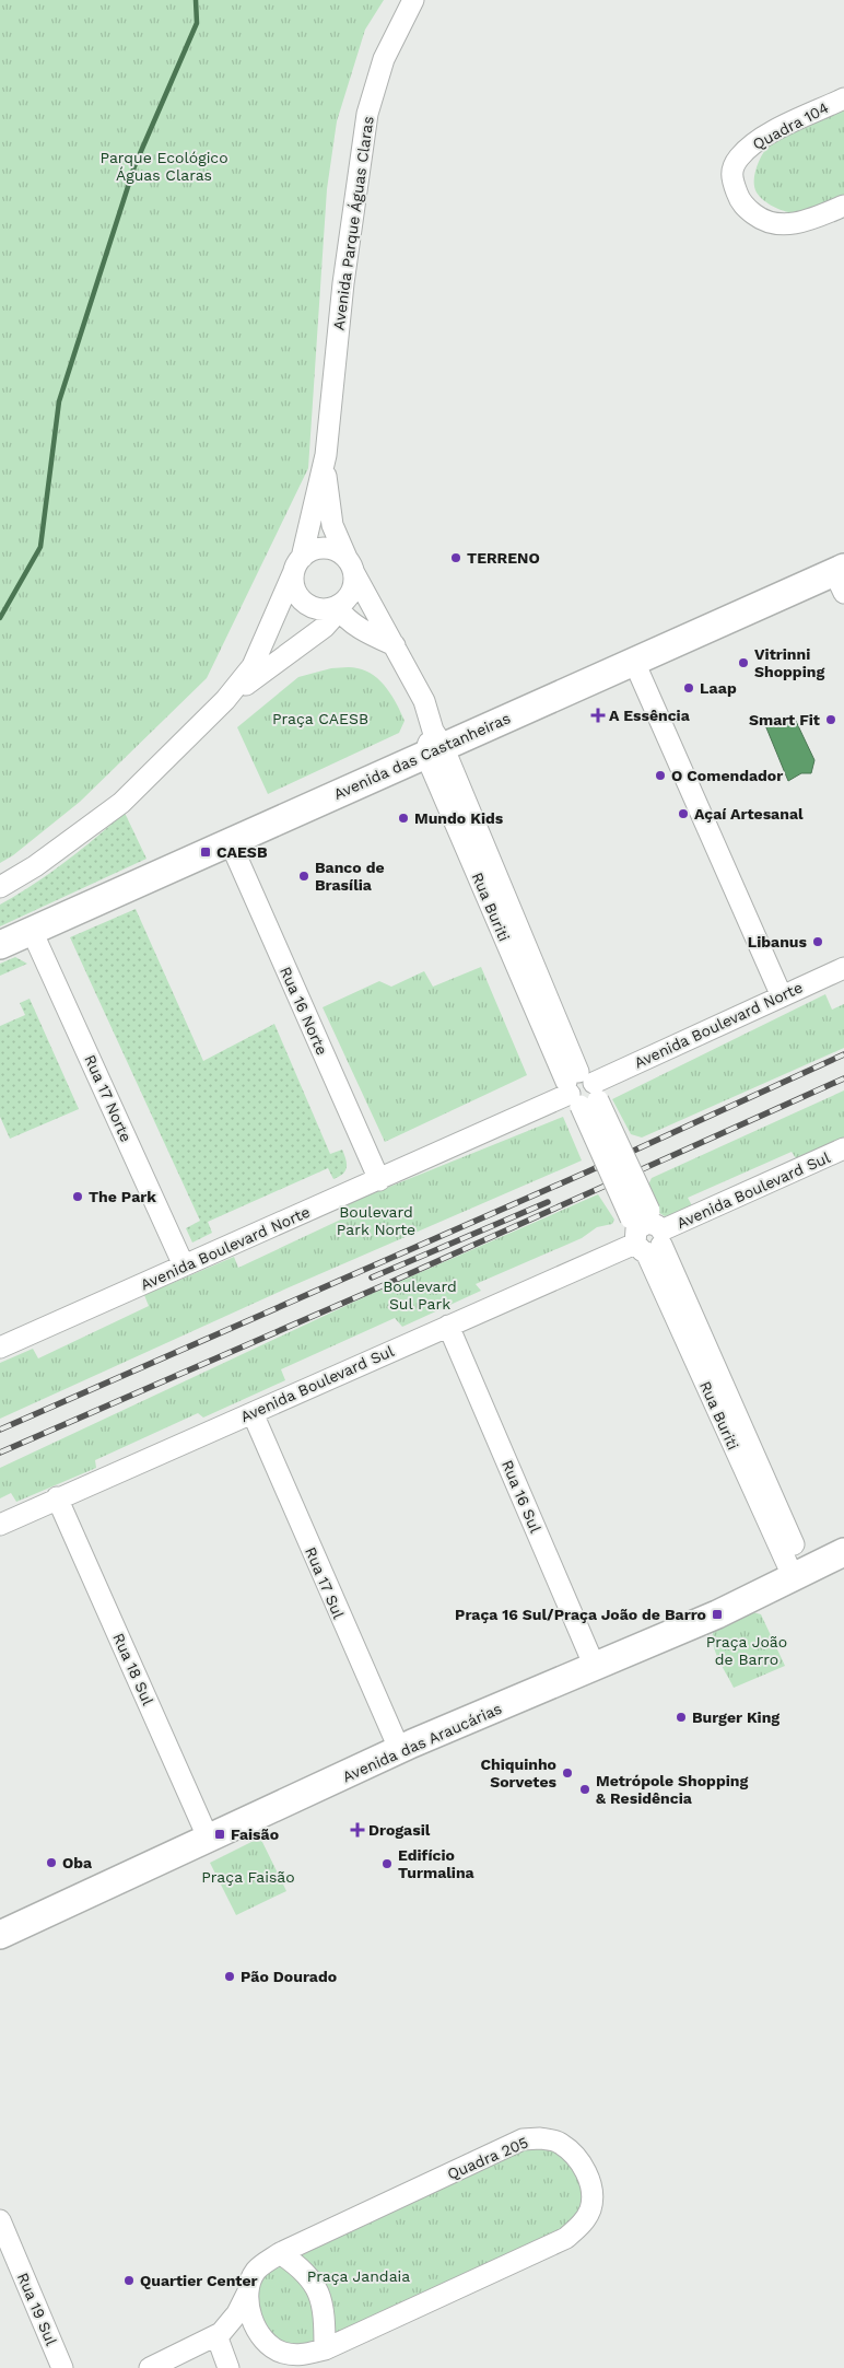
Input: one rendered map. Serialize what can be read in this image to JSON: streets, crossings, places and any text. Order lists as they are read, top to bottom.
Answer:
{
  "streets": {
    "main road": ["Avenida das Castanheiras", "Avenida das Araucárias"],
    "street": [
      "Quadra 104",
      "Avenida Parque Águas Claras",
      "Rua Buriti",
      "Rua 16 Norte",
      "Avenida Boulevard Norte",
      "Rua 17 Norte",
      "Avenida Boulevard Sul",
      "Rua 16 Sul",
      "Rua 17 Sul",
      "Rua 18 Sul",
      "Quadra 205",
      "Rua 19 Sul"
    ]
  },
  "crossings": [
    ["Avenida Parque Águas Claras", "Rua Buriti"],
    ["Avenida das Castanheiras", "Rua Buriti"],
    ["Avenida das Castanheiras", "Rua 16 Norte"],
    ["Avenida das Castanheiras", "Rua 17 Norte"],
    ["Rua Buriti", "Avenida Boulevard Norte"],
    ["Rua Buriti", "Avenida Boulevard Sul"],
    ["Rua Buriti", "Avenida das Araucárias"],
    ["Rua 16 Norte", "Avenida Boulevard Norte"],
    ["Avenida Boulevard Norte", "Rua 17 Norte"],
    ["Avenida Boulevard Sul", "Rua 16 Sul"],
    ["Avenida Boulevard Sul", "Rua 17 Sul"],
    ["Avenida Boulevard Sul", "Rua 18 Sul"],
    ["Rua 16 Sul", "Avenida das Araucárias"],
    ["Rua 17 Sul", "Avenida das Araucárias"],
    ["Rua 18 Sul", "Avenida das Araucárias"]
  ],
  "parks": [
    "Parque Ecológico Águas Claras",
    "Praça CAESB",
    "Boulevard Park Norte",
    "Boulevard Sul Park",
    "Praça João de Barro",
    "Praça Faisão",
    "Praça Jandaia"
  ],
  "places": {
    "other": [
      "TERRENO",
      "Vitrinni Shopping",
      "Laap",
      "Smart Fit",
      "O Comendador",
      "Açaí Artesanal",
      "Mundo Kids",
      "Banco de Brasília",
      "Libanus",
      "The Park",
      "Burger King",
      "Chiquinho Sorvetes",
      "Metrópole Shopping & Residência",
      "Oba",
      "Edifício Turmalina",
      "Pão Dourado",
      "Quartier Center"
    ],
    "health": ["A Essência", "Drogasil"],
    "transit": ["CAESB", "Praça 16 Sul/Praça João de Barro", "Faisão"]
  }
}
